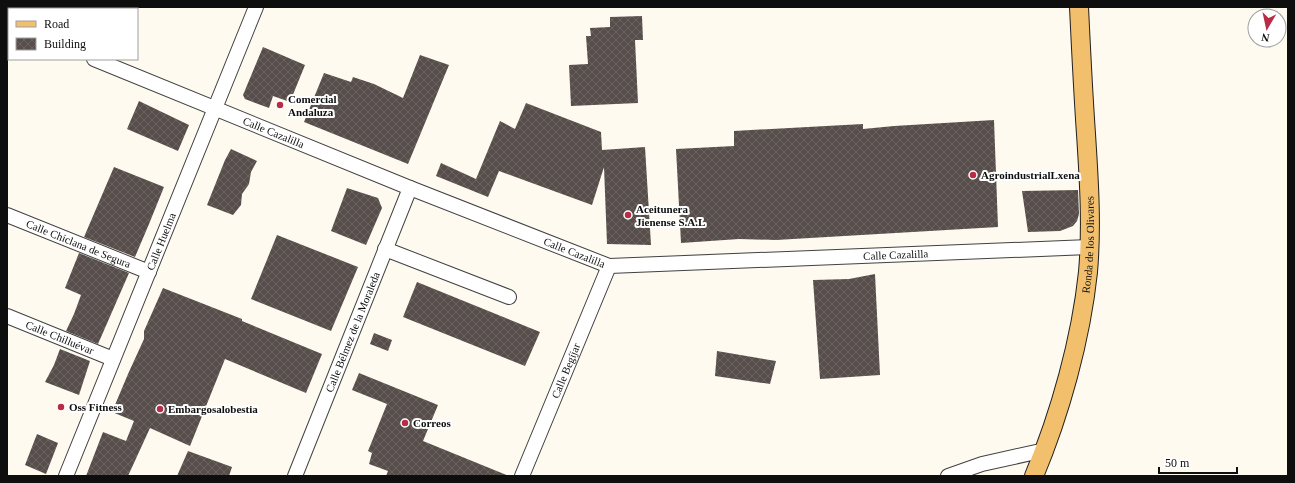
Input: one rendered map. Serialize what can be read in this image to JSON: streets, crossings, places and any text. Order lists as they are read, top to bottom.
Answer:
{
  "streets": {
    "main road": ["Ronda de los Olivares"],
    "street": [
      "Calle Cazalilla",
      "Calle Huelma",
      "Calle Chiclana de Segura",
      "Calle Bélmez de la Moraleda",
      "Calle Chilluévar",
      "Calle Begíjar"
    ]
  },
  "crossings": [
    ["Calle Cazalilla", "Calle Huelma"],
    ["Calle Cazalilla", "Ronda de los Olivares"],
    ["Calle Cazalilla", "Calle Bélmez de la Moraleda"],
    ["Calle Cazalilla", "Calle Begíjar"],
    ["Calle Huelma", "Calle Chiclana de Segura"],
    ["Calle Huelma", "Calle Chilluévar"]
  ],
  "places": [
    "Comercial Andaluza",
    "AgroindustrialLxena",
    "Aceitunera Jienense S.A.L",
    "Oss Fitness",
    "Embargosalobestia",
    "Correos"
  ],
  "legend": ["Road", "Building"],
  "scale_bar": "50 m",
  "north": "bottom"
}
